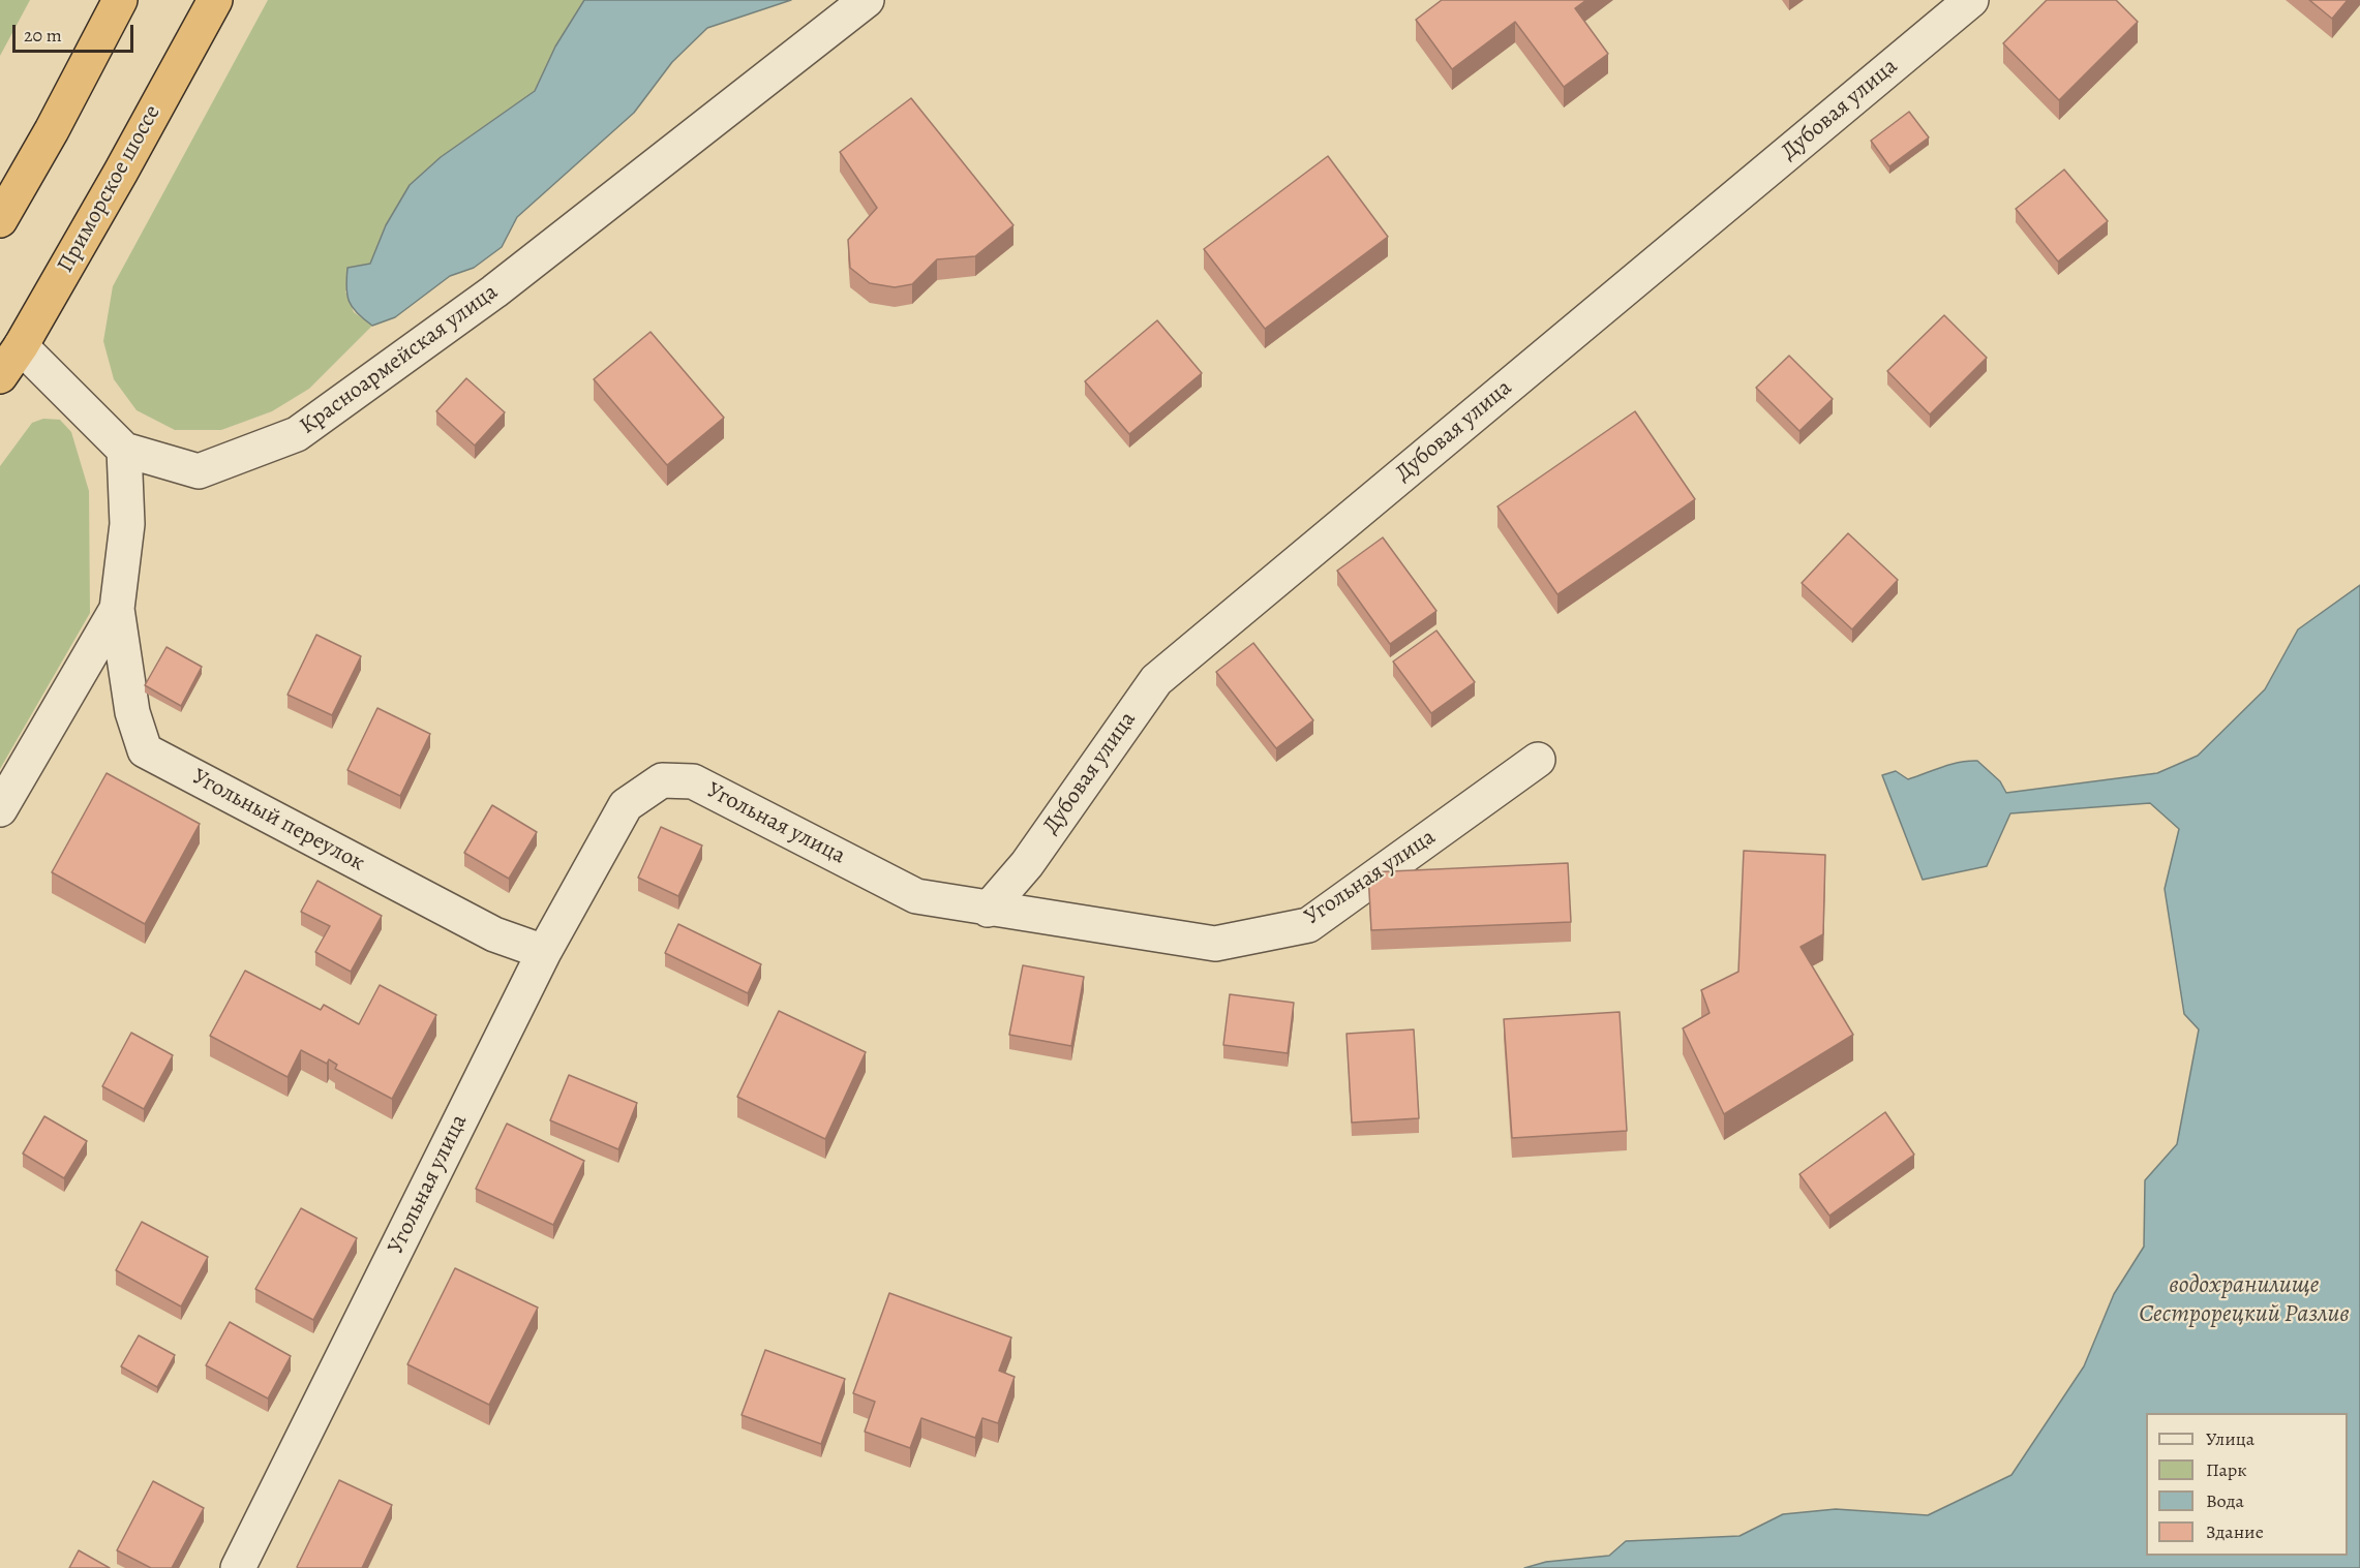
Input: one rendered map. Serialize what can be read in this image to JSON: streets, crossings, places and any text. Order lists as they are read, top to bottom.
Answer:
{
  "streets": {
    "highway": ["Приморское шоссе"],
    "street": [
      "Дубовая улица",
      "Красноармейская улица",
      "Угольный переулок",
      "Угольная улица"
    ]
  },
  "crossings": [
    ["Дубовая улица", "Угольная улица"],
    ["Угольный переулок", "Угольная улица"]
  ],
  "water": ["водохранилище Сестрорецкий Разлив"],
  "legend": [
    "Улица",
    "Парк",
    "Вода",
    "Здание"
  ],
  "scale_bar": "20 m"
}
